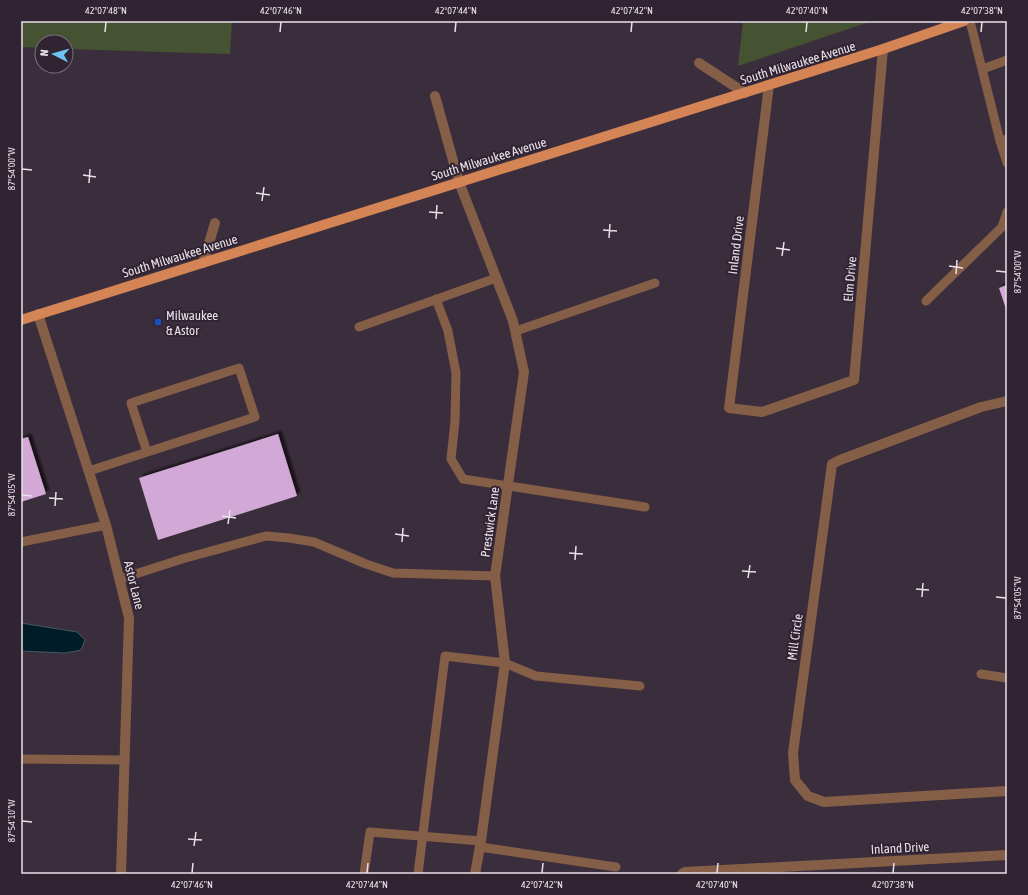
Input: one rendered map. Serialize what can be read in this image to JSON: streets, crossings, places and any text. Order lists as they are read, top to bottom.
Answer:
{
  "streets": {
    "main road": ["South Milwaukee Avenue"],
    "street": [
      "Inland Drive",
      "Elm Drive",
      "Prestwick Lane",
      "Astor Lane",
      "Mill Circle"
    ]
  },
  "crossings": [
    ["South Milwaukee Avenue", "Inland Drive"],
    ["South Milwaukee Avenue", "Elm Drive"],
    ["South Milwaukee Avenue", "Prestwick Lane"],
    ["South Milwaukee Avenue", "Astor Lane"],
    ["Inland Drive", "Elm Drive"]
  ],
  "places": {
    "transit": ["Milwaukee & Astor"]
  },
  "north": "left",
  "coordinates": [
    "42°07'48\"N",
    "42°07'46\"N",
    "42°07'44\"N",
    "42°07'42\"N",
    "42°07'40\"N",
    "42°07'38\"N",
    "87°54'00\"W",
    "87°54'05\"W",
    "87°54'10\"W"
  ]
}
